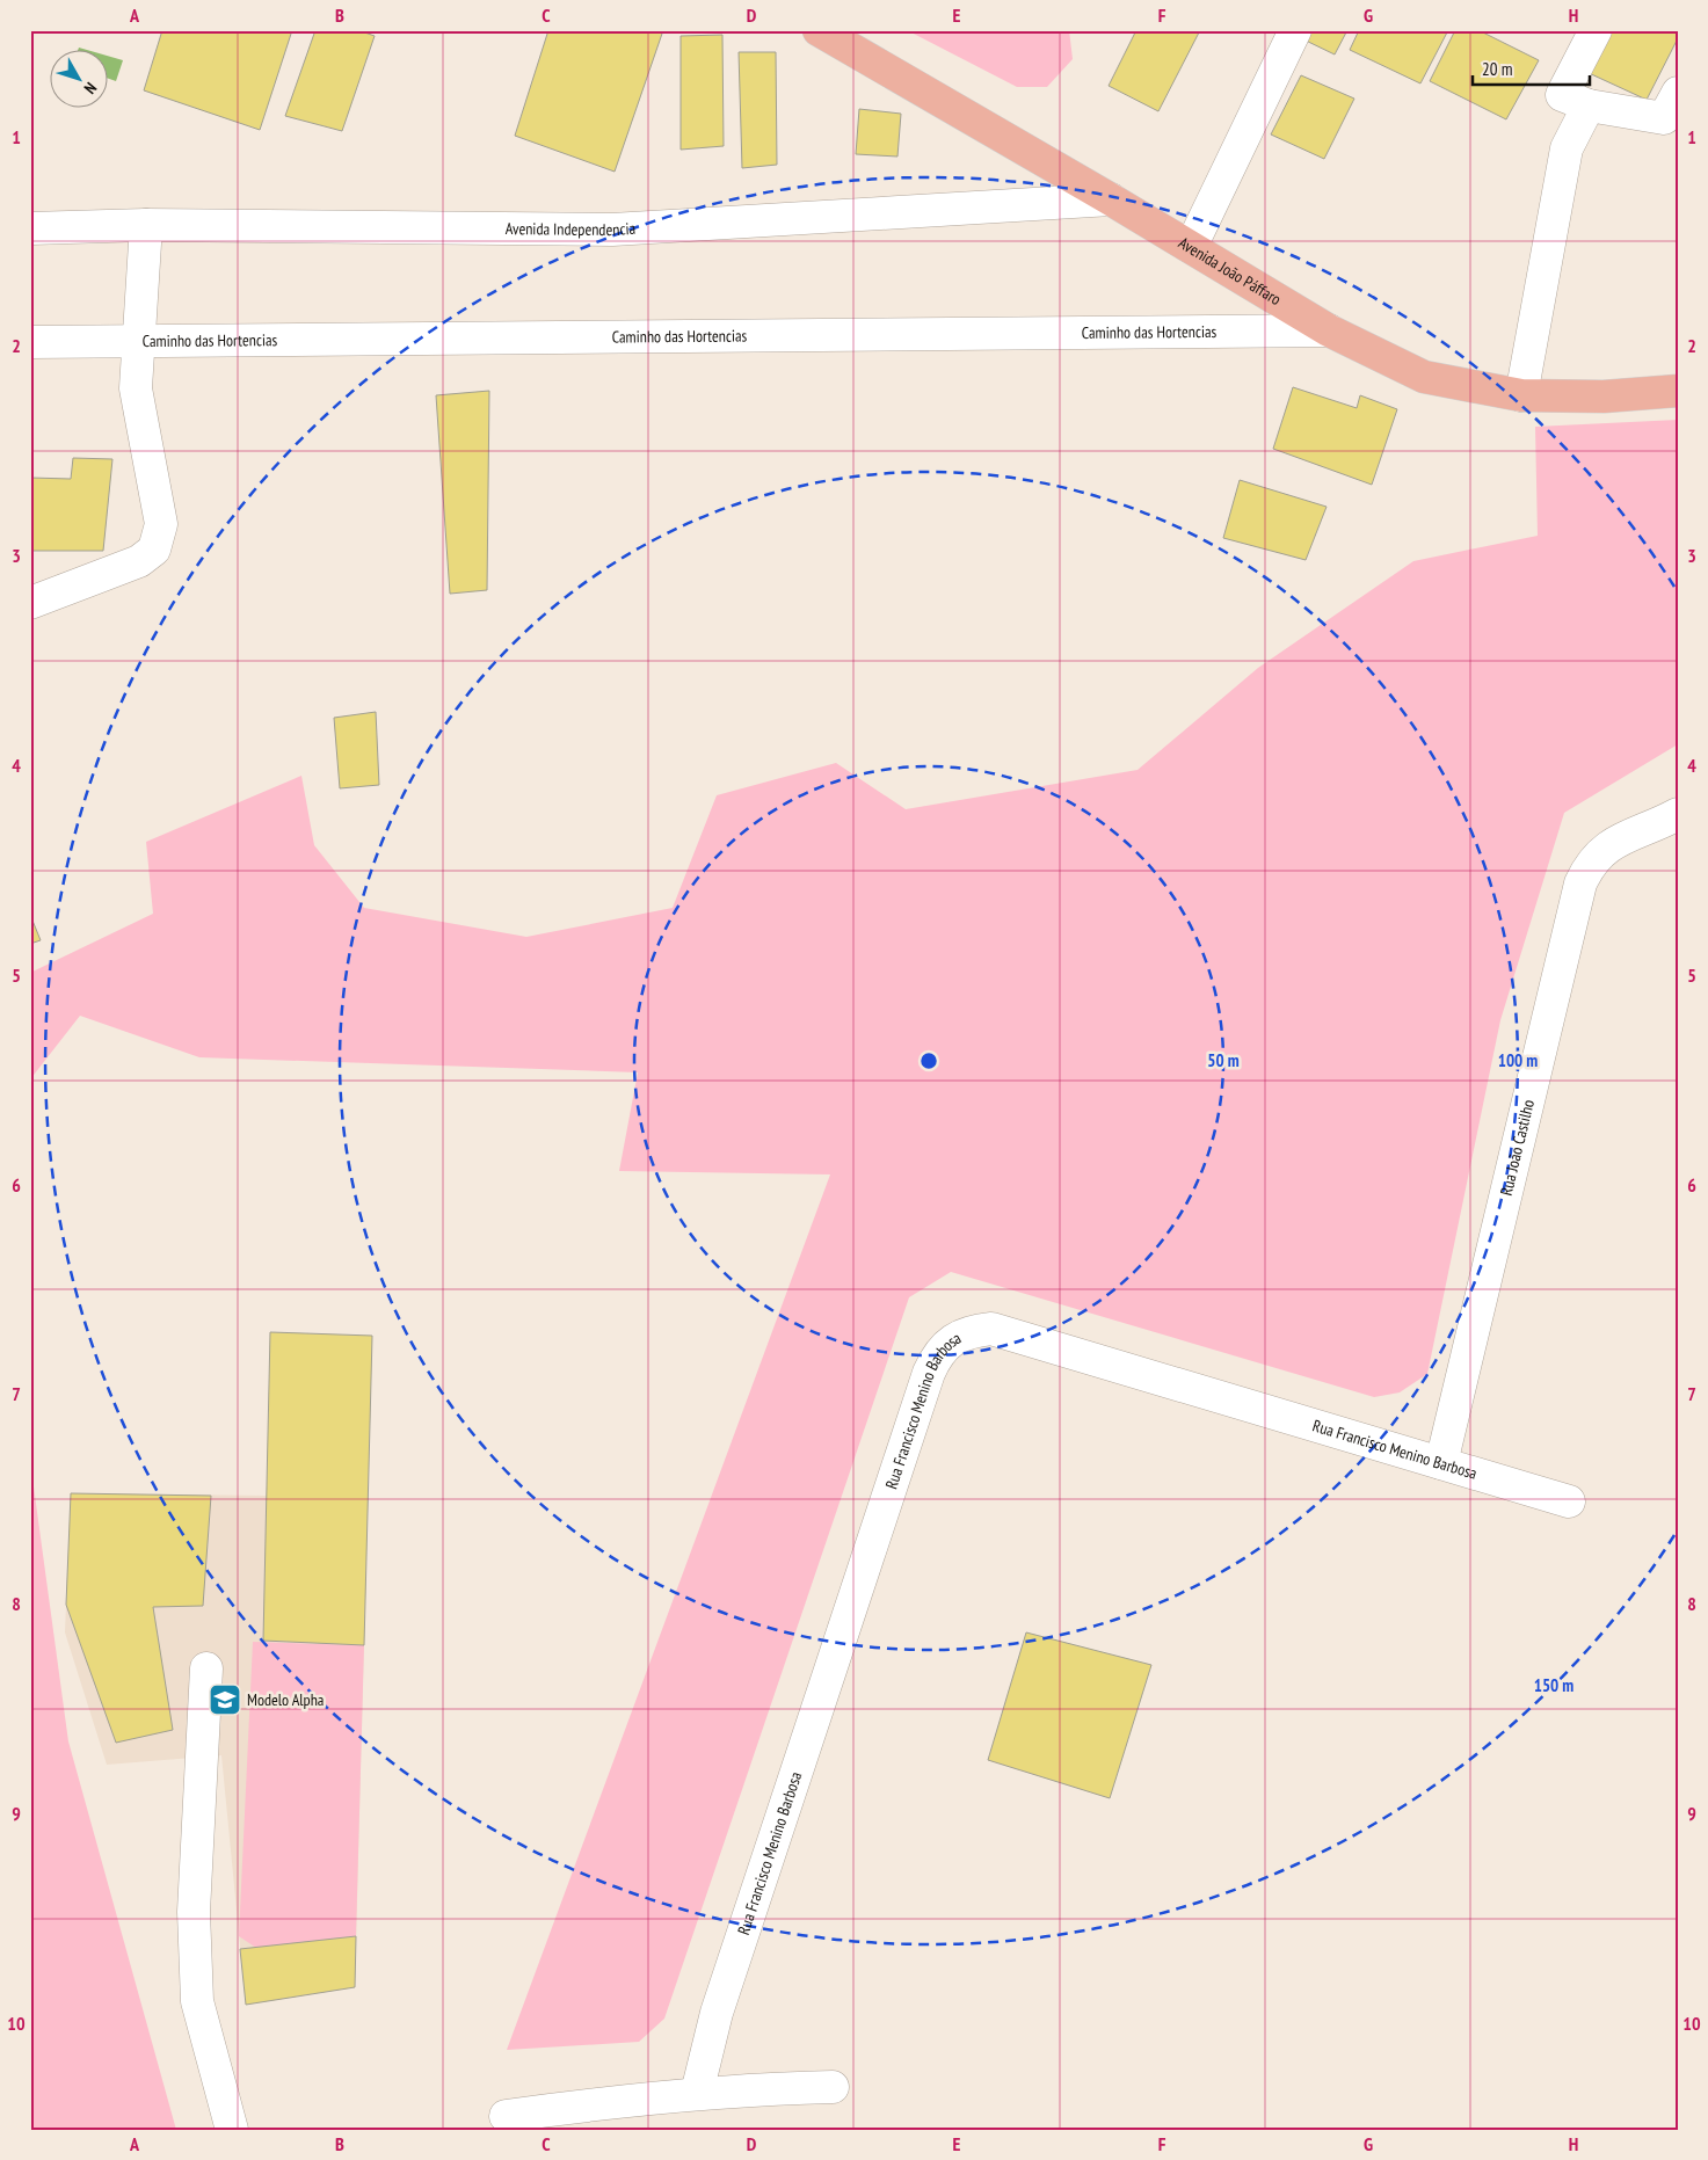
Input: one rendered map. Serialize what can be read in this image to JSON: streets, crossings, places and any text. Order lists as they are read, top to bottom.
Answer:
{
  "streets": {
    "main road": ["Avenida João Páffaro"],
    "street": [
      "Avenida Independencia",
      "Caminho das Hortencias",
      "Rua João Castilho",
      "Rua Francisco Menino Barbosa"
    ]
  },
  "crossings": [
    ["Avenida Independencia", "Avenida João Páffaro"],
    ["Avenida João Páffaro", "Caminho das Hortencias"],
    ["Rua João Castilho", "Rua Francisco Menino Barbosa"]
  ],
  "places": {
    "school or university": ["Modelo Alpha"]
  },
  "scale_bar": "20 m",
  "north": "bottom right",
  "grid": {
    "columns": [
      "A",
      "B",
      "C",
      "D",
      "E",
      "F",
      "G",
      "H"
    ],
    "rows": [
      "1",
      "2",
      "3",
      "4",
      "5",
      "6",
      "7",
      "8",
      "9",
      "10"
    ]
  },
  "rings": ["50 m", "100 m", "150 m"]
}
